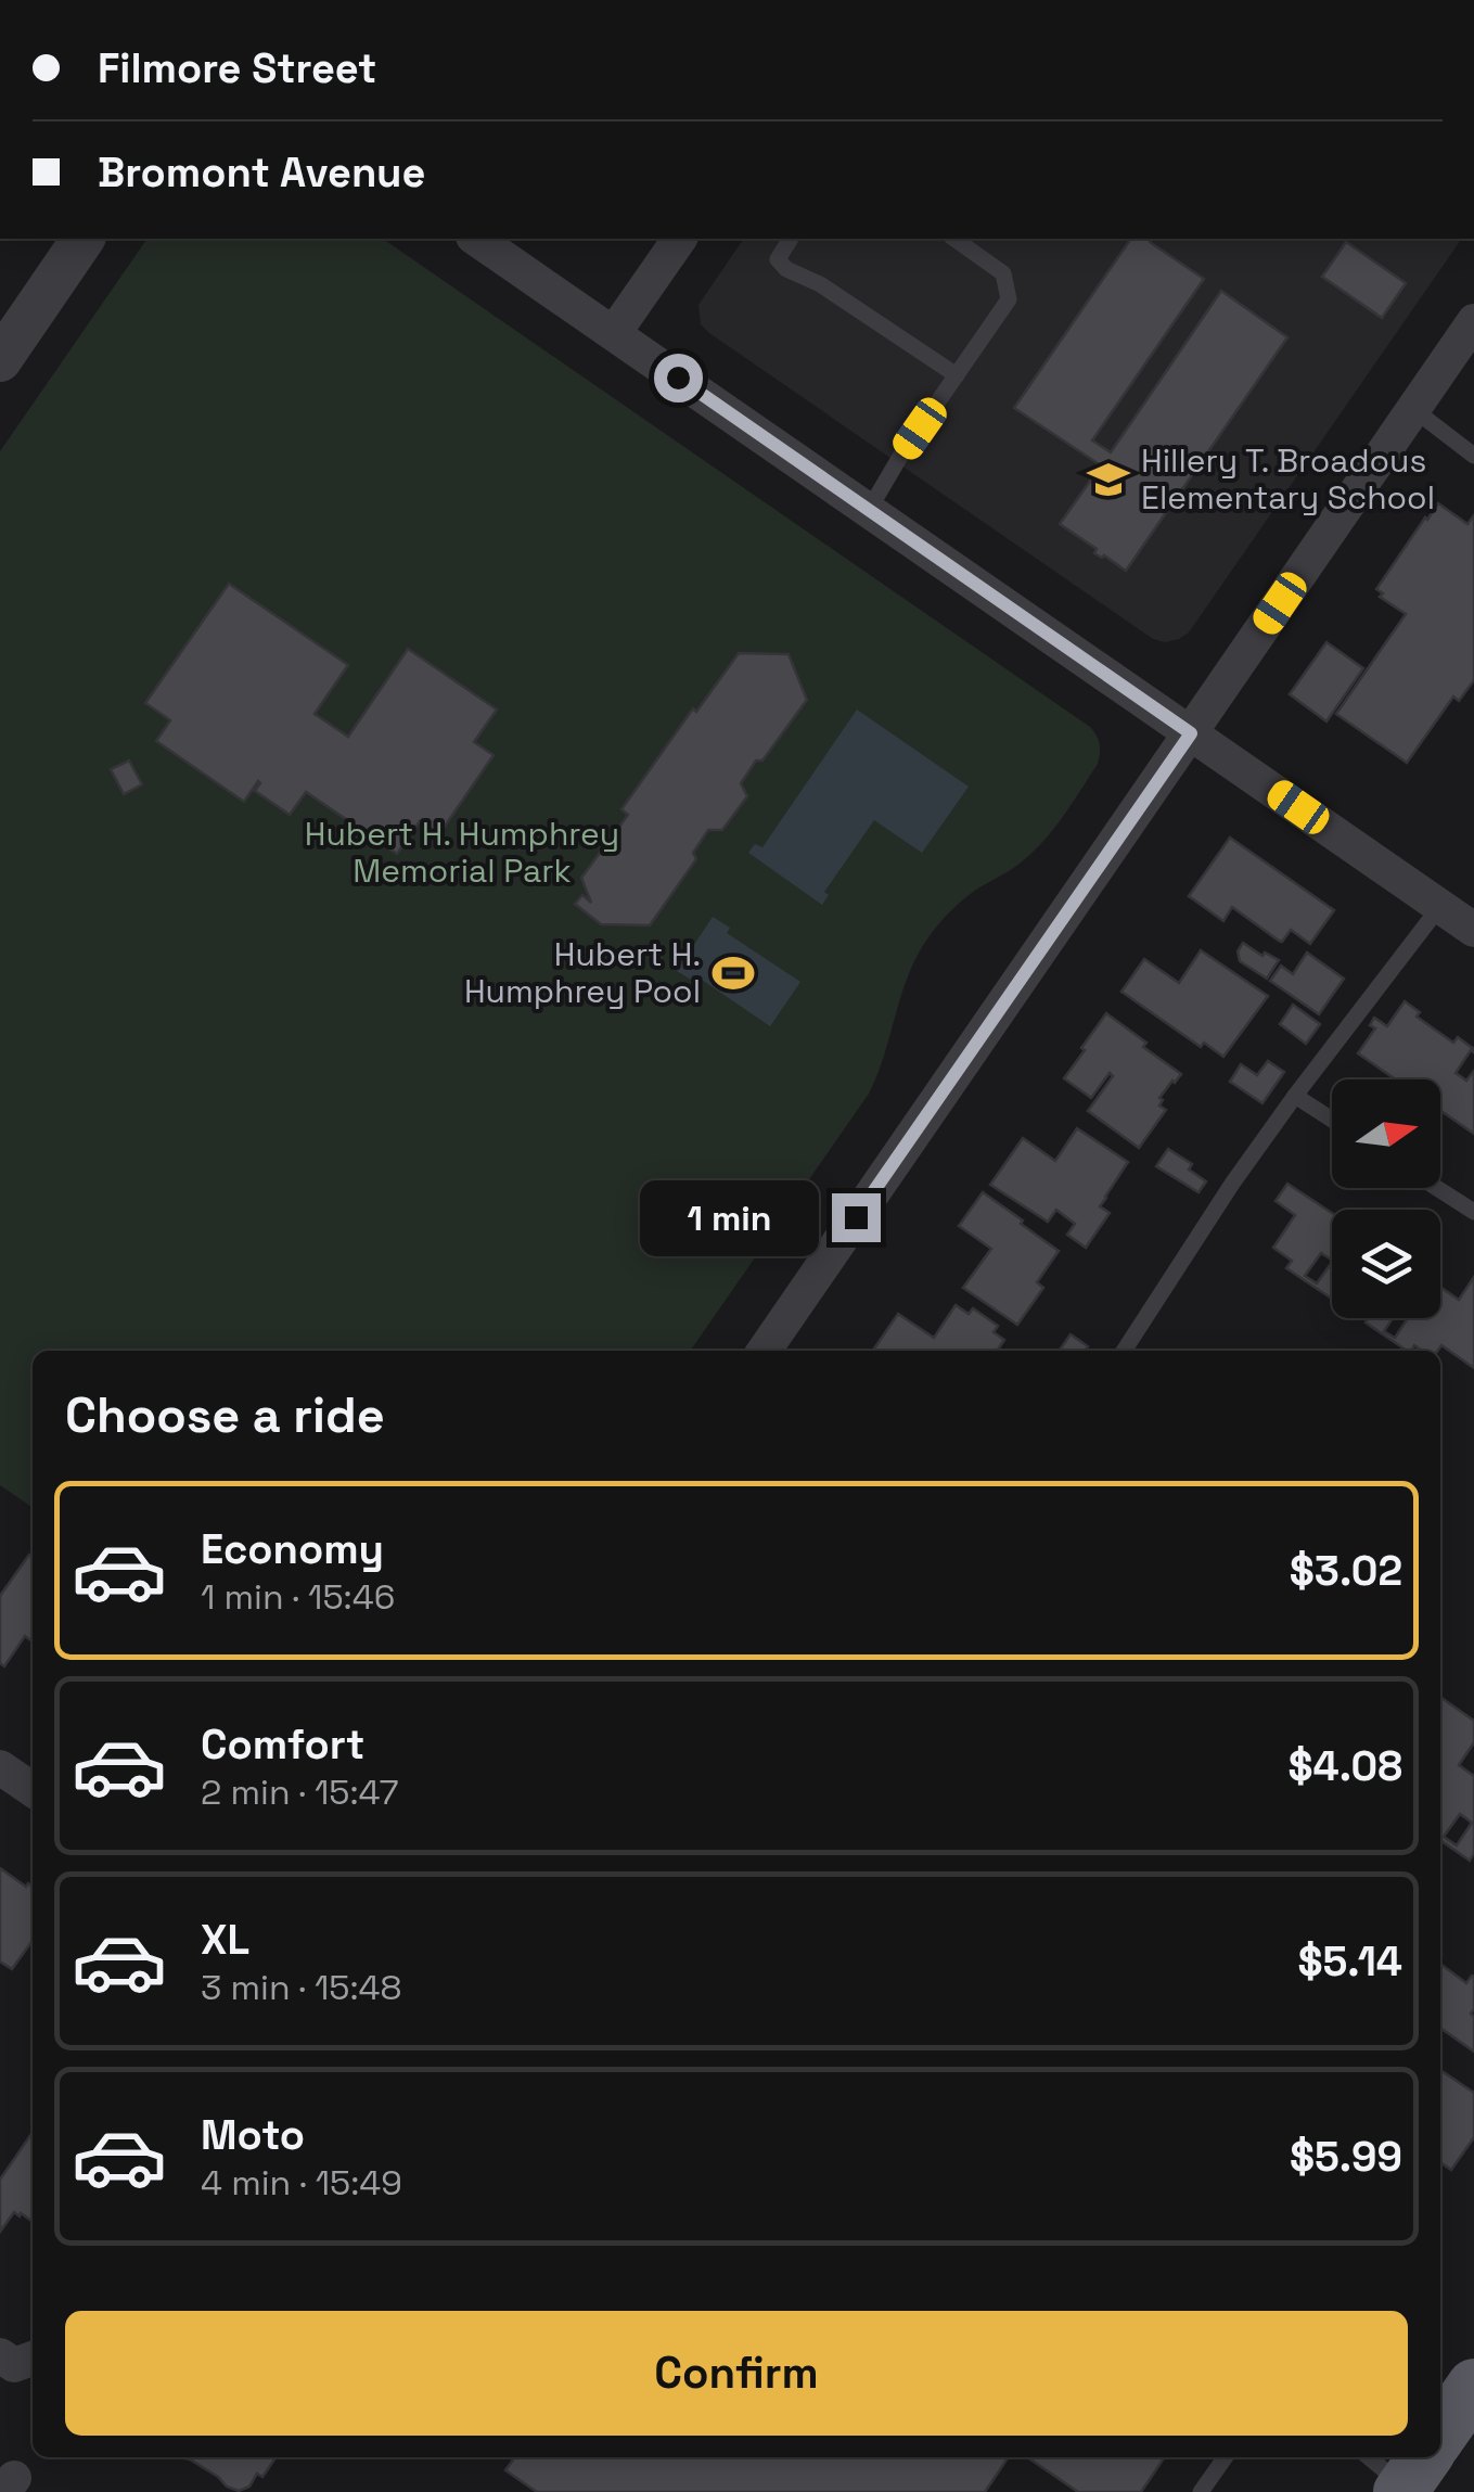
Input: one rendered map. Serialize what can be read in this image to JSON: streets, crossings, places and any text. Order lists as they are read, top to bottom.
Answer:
{
  "parks": ["Hubert H. Humphrey Memorial Park"],
  "places": {
    "school or university": ["Hillery T. Broadous Elementary School"],
    "sports": ["Hubert H. Humphrey Pool"]
  },
  "north": "right",
  "page": {
    "banner": ["Filmore Street", "Bromont Avenue"],
    "bubble": "1 min",
    "heading": "Choose a ride",
    "list": [
      {
        "name": "Economy",
        "note": "1 min · 15:46",
        "value": "$3.02"
      },
      {
        "name": "Comfort",
        "note": "2 min · 15:47",
        "value": "$4.08"
      },
      {
        "name": "XL",
        "note": "3 min · 15:48",
        "value": "$5.14"
      },
      {
        "name": "Moto",
        "note": "4 min · 15:49",
        "value": "$5.99"
      }
    ],
    "buttons": "Confirm"
  }
}
